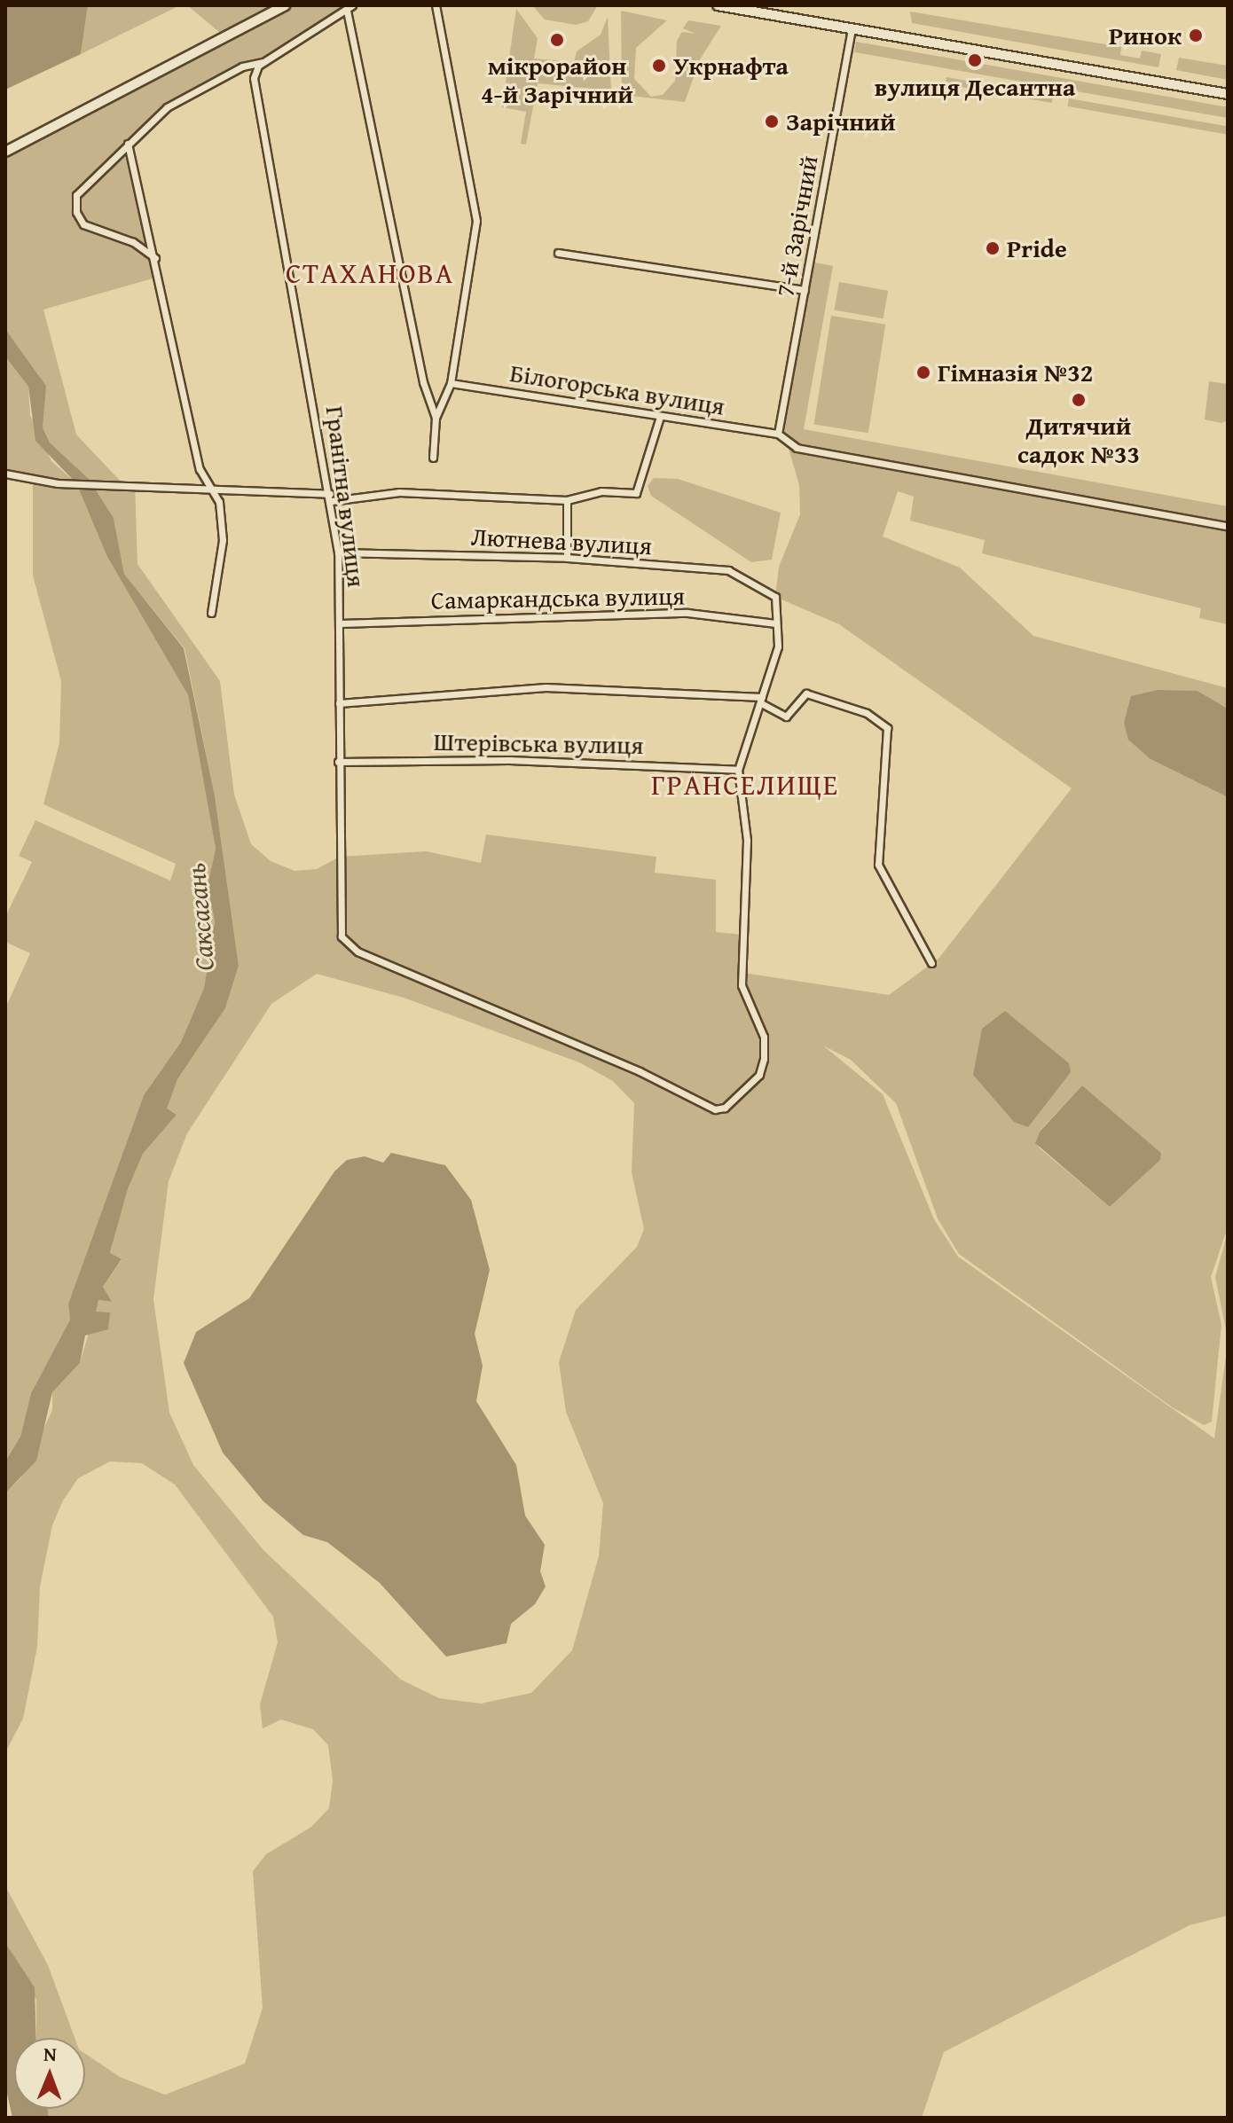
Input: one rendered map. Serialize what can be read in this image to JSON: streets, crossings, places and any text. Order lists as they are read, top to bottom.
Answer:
{
  "streets": {
    "street": [
      "7-й Зарічний",
      "Білогорська вулиця",
      "Гранітна вулиця",
      "Лютнева вулиця",
      "Самаркандська вулиця",
      "Штерівська вулиця"
    ]
  },
  "crossings": [
    ["7-й Зарічний", "Білогорська вулиця"],
    ["Гранітна вулиця", "Лютнева вулиця"],
    ["Гранітна вулиця", "Самаркандська вулиця"],
    ["Гранітна вулиця", "Штерівська вулиця"],
    ["Лютнева вулиця", "Самаркандська вулиця"]
  ],
  "districts": ["СТАХАНОВА", "ГРАНСЕЛИЩЕ"],
  "water": ["Саксагань"],
  "places": [
    "Ринок",
    "мікрорайон 4-й Зарічний",
    "вулиця Десантна",
    "Укрнафта",
    "Зарічний",
    "Pride",
    "Гімназія №32",
    "Дитячий садок №33"
  ],
  "north": "top"
}
